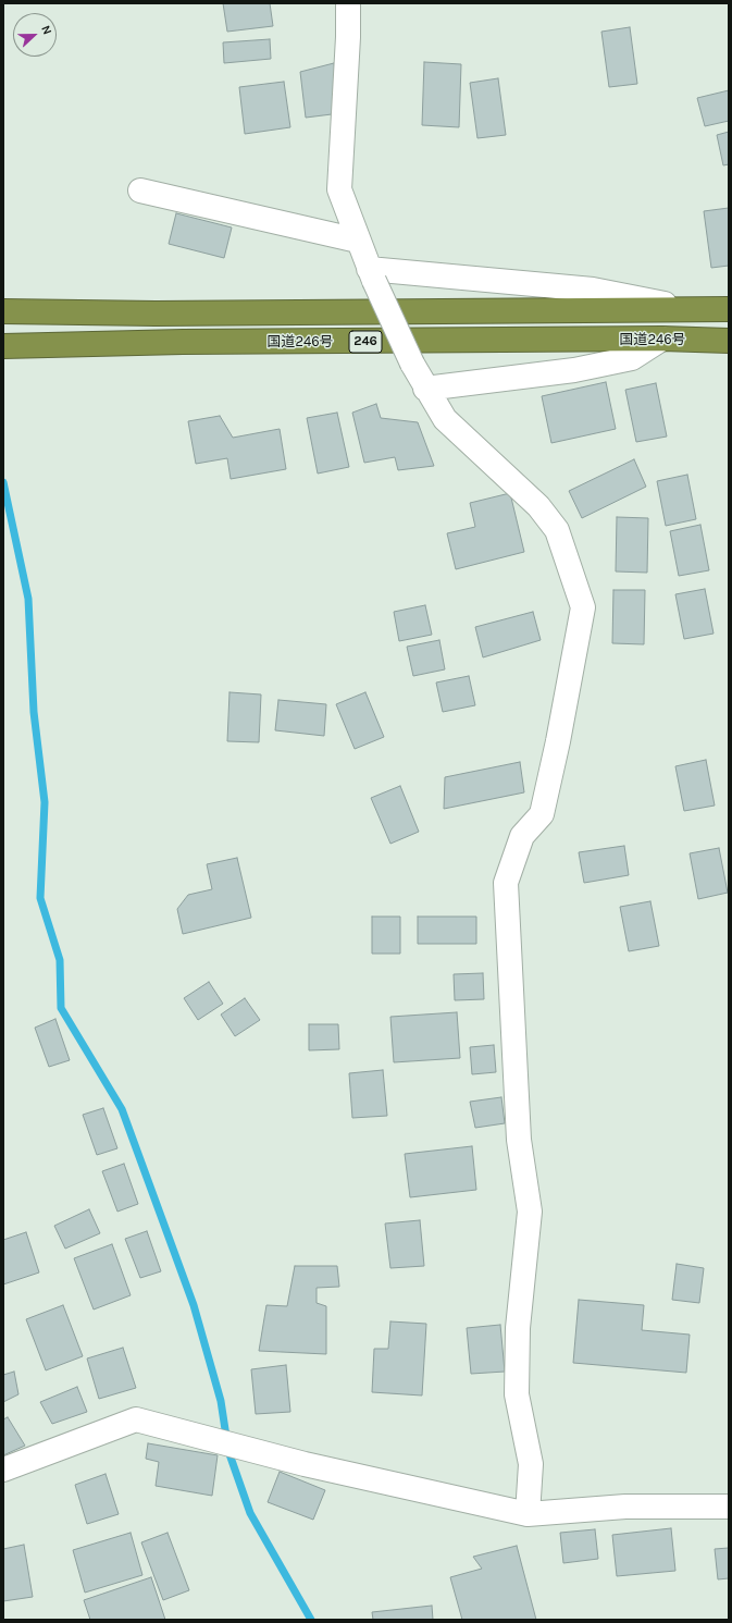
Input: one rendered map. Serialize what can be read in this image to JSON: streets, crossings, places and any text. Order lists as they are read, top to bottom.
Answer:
{
  "streets": {
    "highway": ["国道246号", "246"]
  },
  "north": "right"
}
